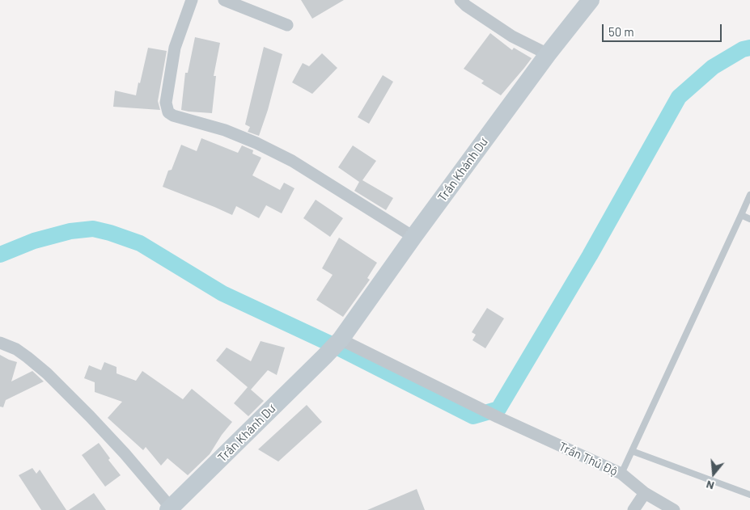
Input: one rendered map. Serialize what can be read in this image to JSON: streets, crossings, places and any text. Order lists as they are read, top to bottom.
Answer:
{
  "streets": {
    "street": ["Trần Khánh Dư", "Trần Thủ Độ"]
  },
  "crossings": [
    ["Trần Khánh Dư", "Trần Thủ Độ"]
  ],
  "scale_bar": "50 m",
  "north": "bottom"
}
